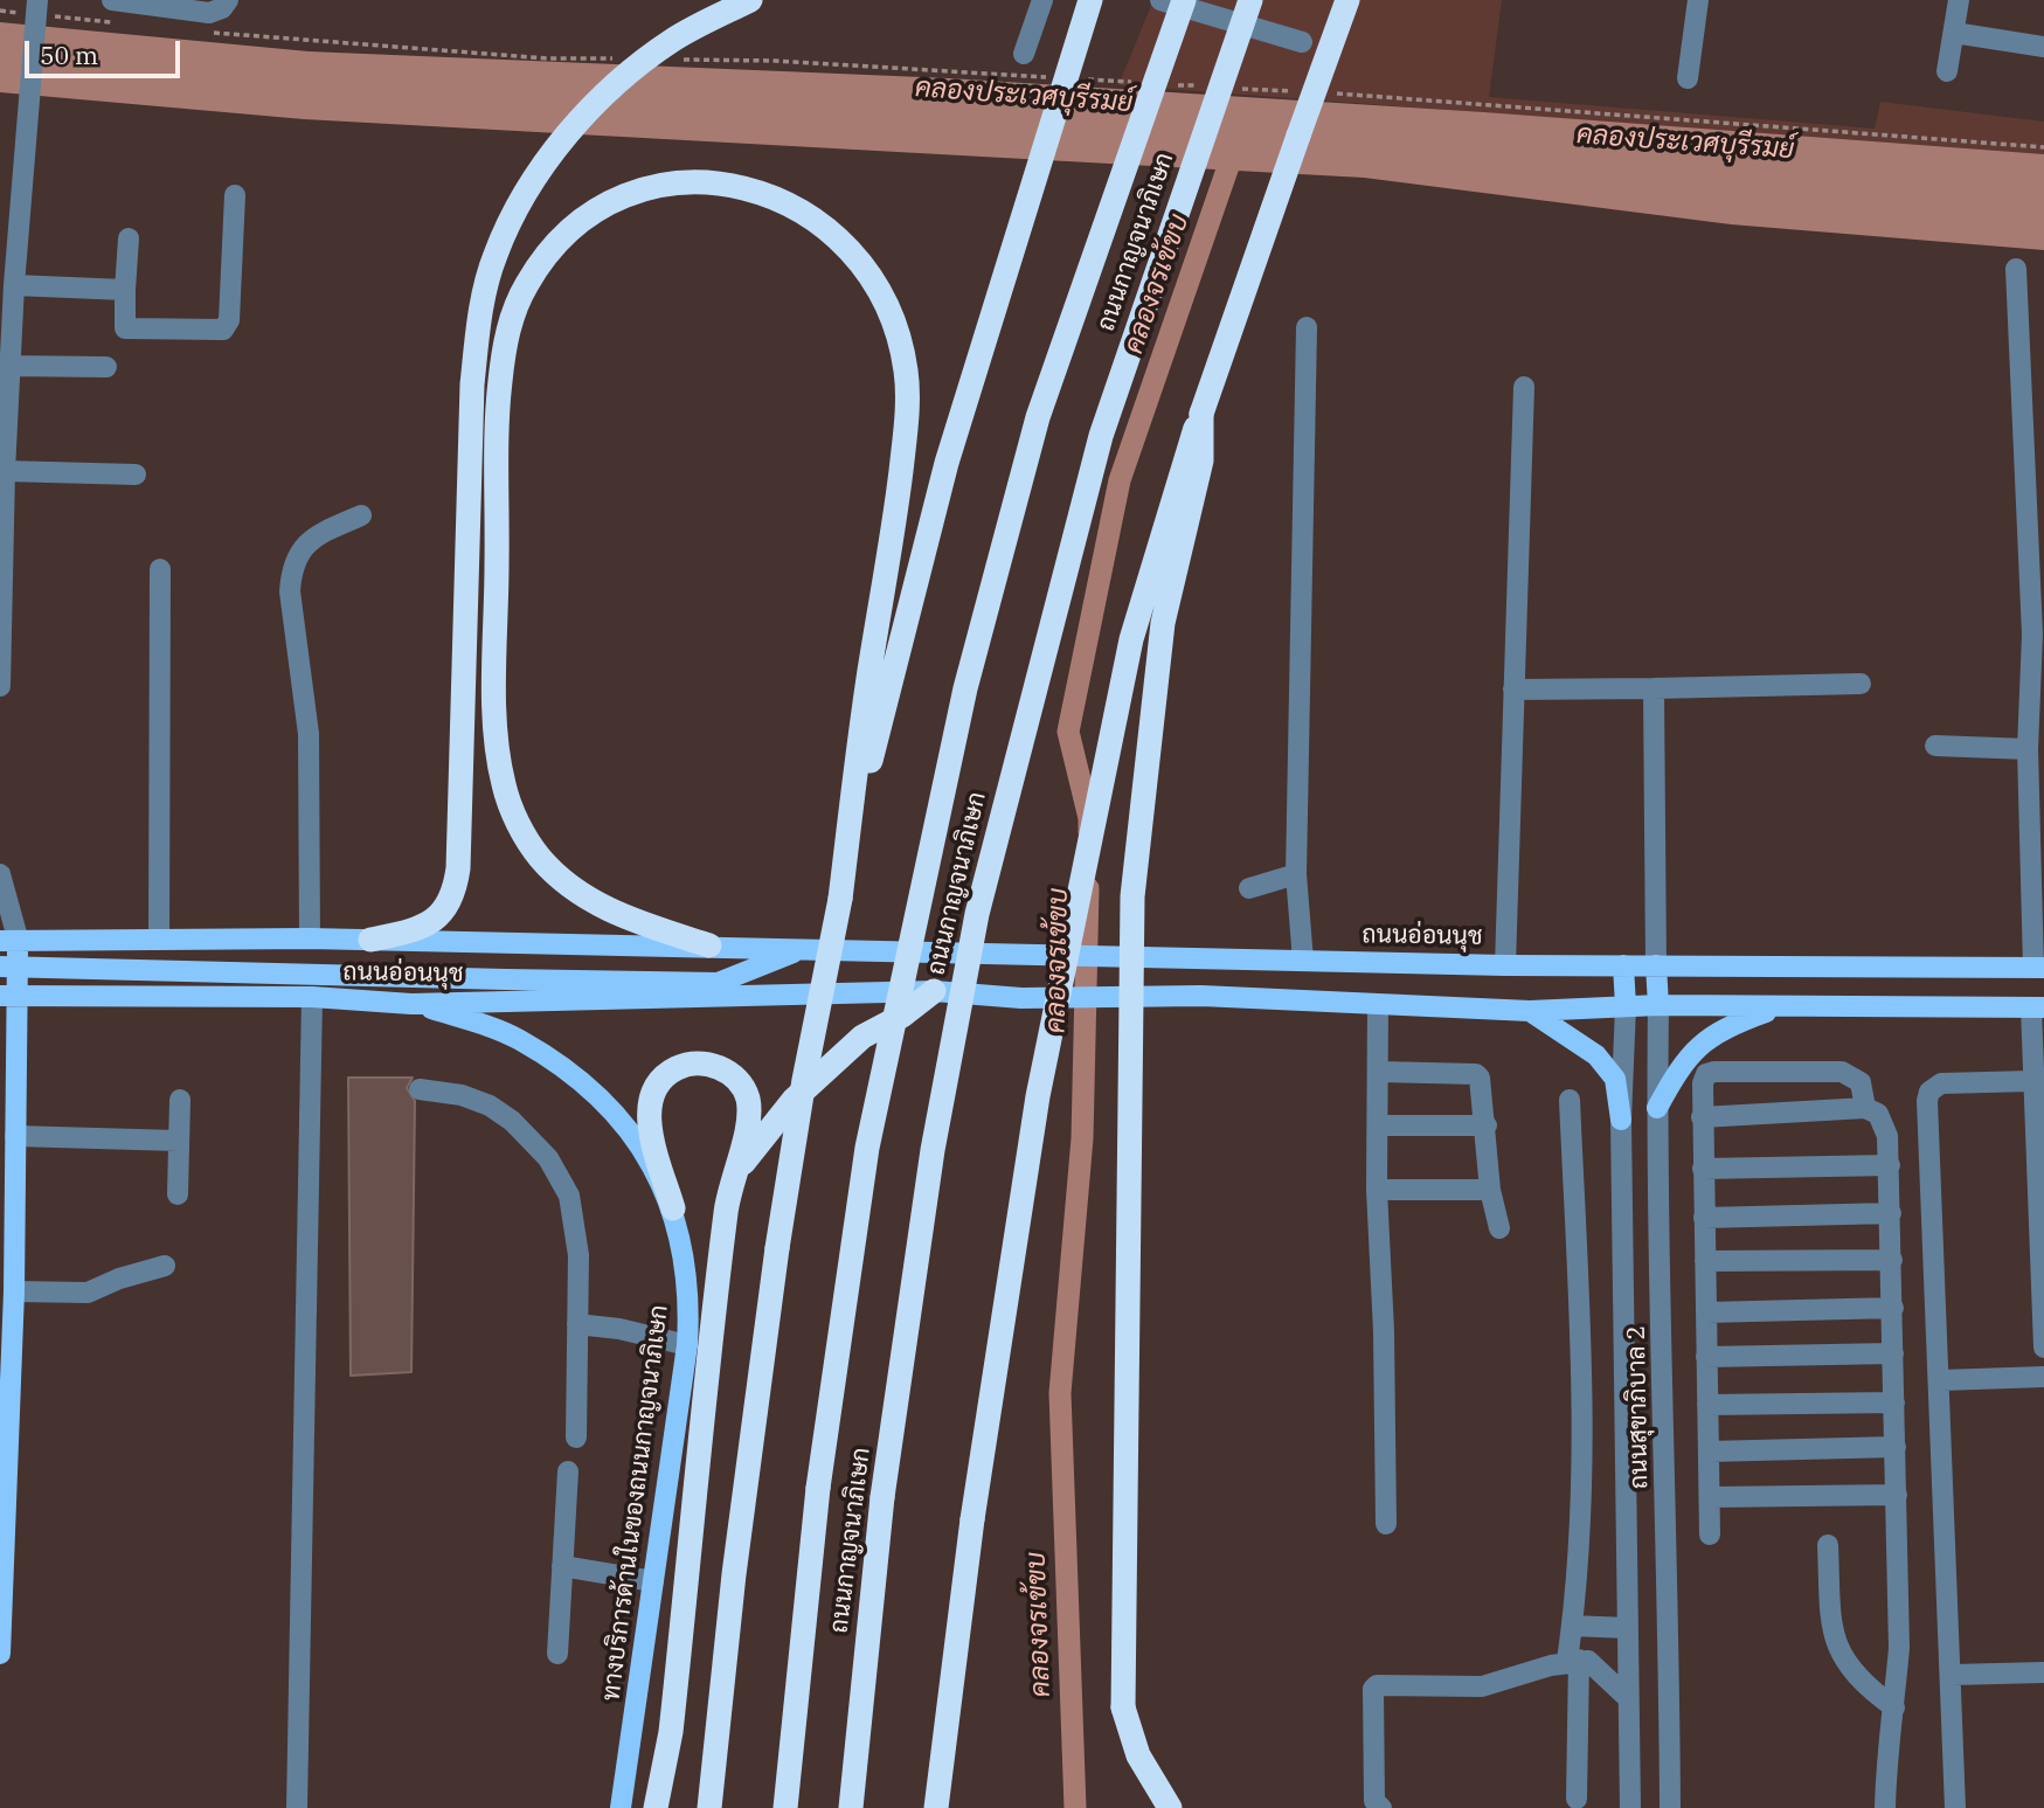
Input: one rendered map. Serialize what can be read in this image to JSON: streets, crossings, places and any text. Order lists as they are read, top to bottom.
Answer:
{
  "streets": {
    "highway": ["ถนนกาญจนาภิเษก"],
    "main road": ["ถนนอ่อนนุช", "ทางบริการด้านในของถนนกาญจนาภิเษก"],
    "street": ["ถนนสุขาภิบาล 2"]
  },
  "crossings": [
    ["ถนนอ่อนนุช", "ถนนสุขาภิบาล 2"],
    ["ถนนอ่อนนุช", "ทางบริการด้านในของถนนกาญจนาภิเษก"]
  ],
  "water": ["คลองประเวศบุรีรมย์", "คลองจรเข้ขบ"],
  "scale_bar": "50 m"
}
